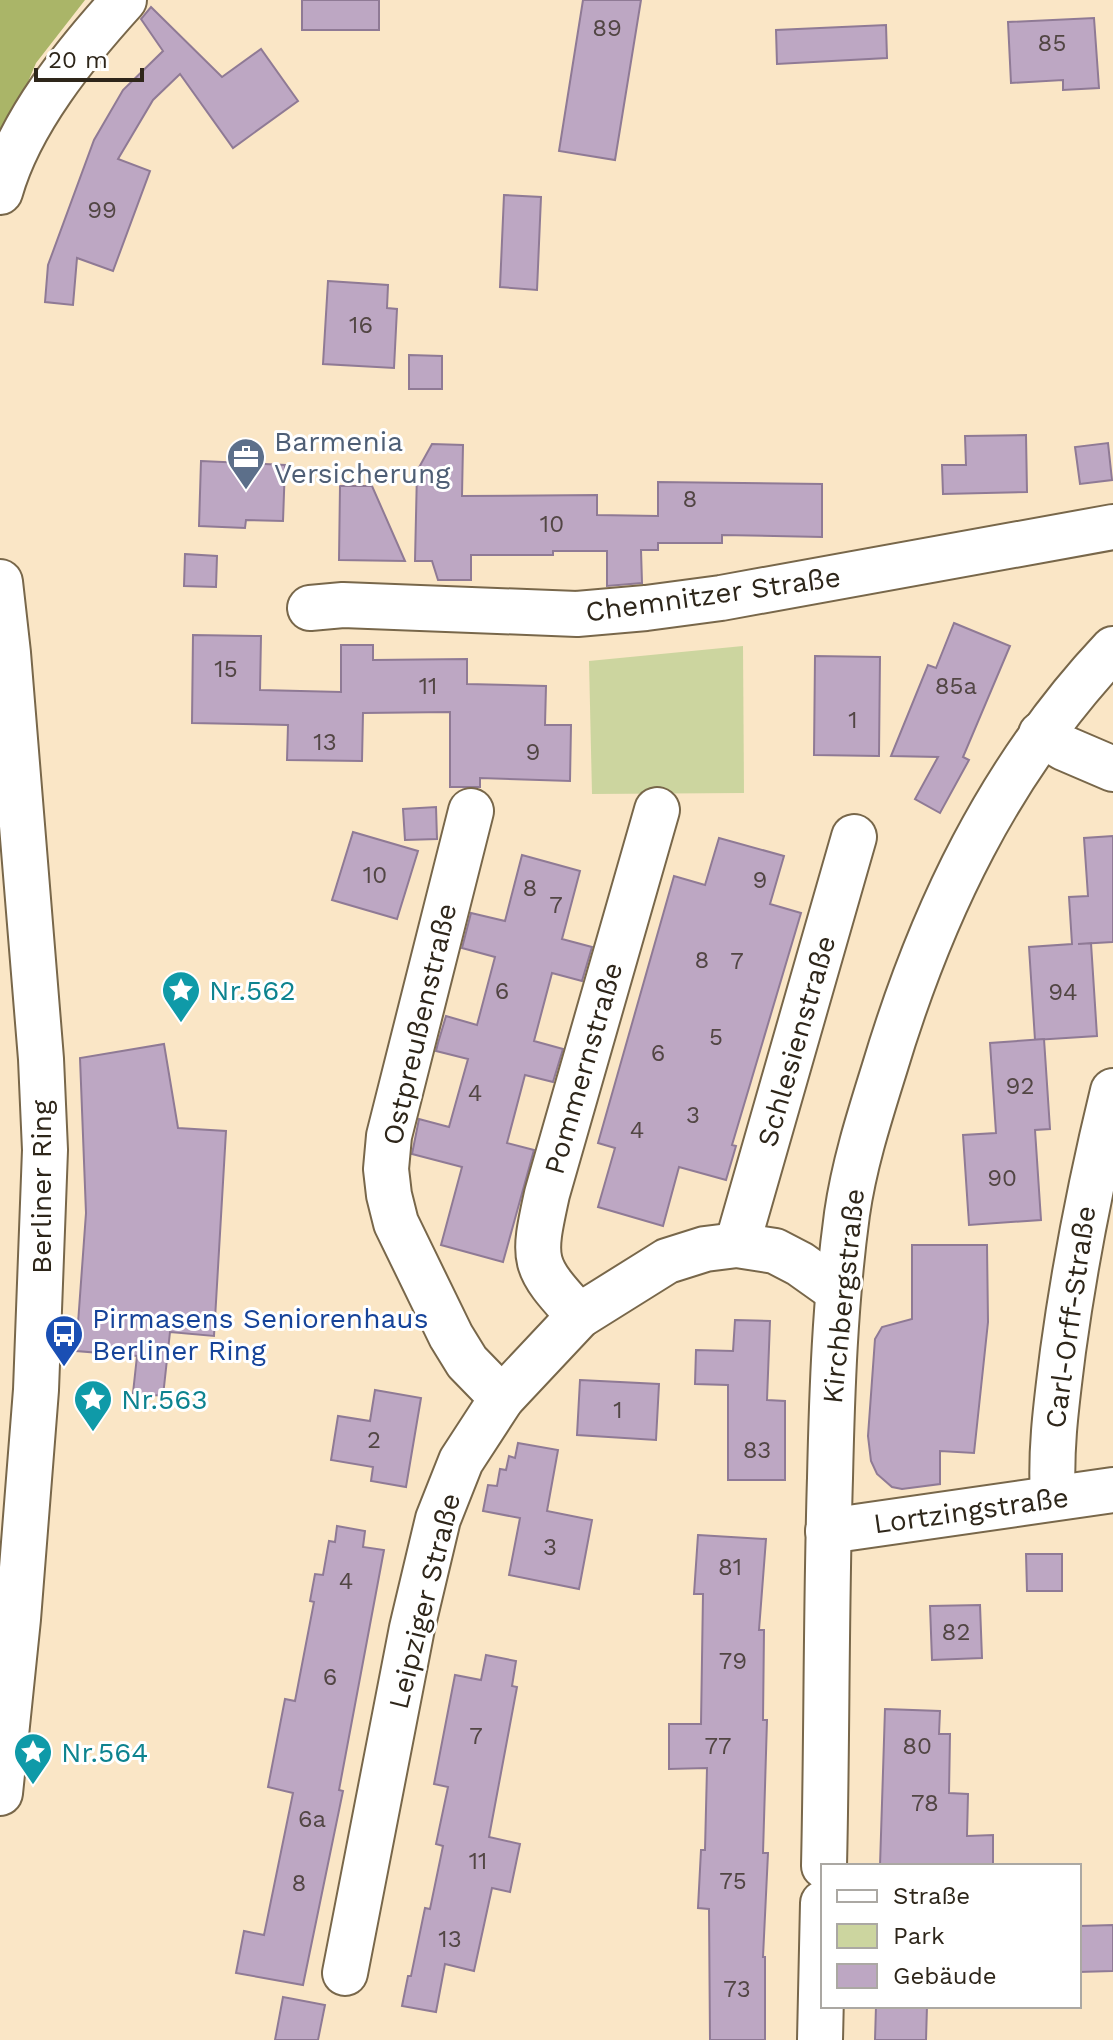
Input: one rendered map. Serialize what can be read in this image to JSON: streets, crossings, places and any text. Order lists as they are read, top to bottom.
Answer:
{
  "streets": {
    "street": [
      "Chemnitzer Straße",
      "Ostpreußenstraße",
      "Schlesienstraße",
      "Pommernstraße",
      "Berliner Ring",
      "Kirchbergstraße",
      "Carl-Orff-Straße",
      "Lortzingstraße",
      "Leipziger Straße"
    ]
  },
  "crossings": [
    ["Ostpreußenstraße", "Leipziger Straße"],
    ["Schlesienstraße", "Leipziger Straße"],
    ["Pommernstraße", "Leipziger Straße"],
    ["Kirchbergstraße", "Lortzingstraße"],
    ["Kirchbergstraße", "Leipziger Straße"],
    ["Carl-Orff-Straße", "Lortzingstraße"]
  ],
  "places": {
    "office": ["Barmenia Versicherung"],
    "place": ["Nr.562", "Nr.563", "Nr.564"],
    "bus stop": ["Pirmasens Seniorenhaus Berliner Ring"]
  },
  "house_numbers": [
    "89",
    "85",
    "99",
    "16",
    "8",
    "10",
    "15",
    "11",
    "85a",
    "1",
    "13",
    "9",
    "10",
    "9",
    "8",
    "7",
    "8",
    "7",
    "6",
    "94",
    "5",
    "6",
    "92",
    "4",
    "3",
    "4",
    "90",
    "1",
    "2",
    "83",
    "3",
    "81",
    "4",
    "82",
    "79",
    "6",
    "7",
    "77",
    "80",
    "78",
    "6a",
    "11",
    "75",
    "8",
    "13",
    "73"
  ],
  "legend": ["Straße", "Park", "Gebäude"],
  "scale_bar": "20 m"
}
